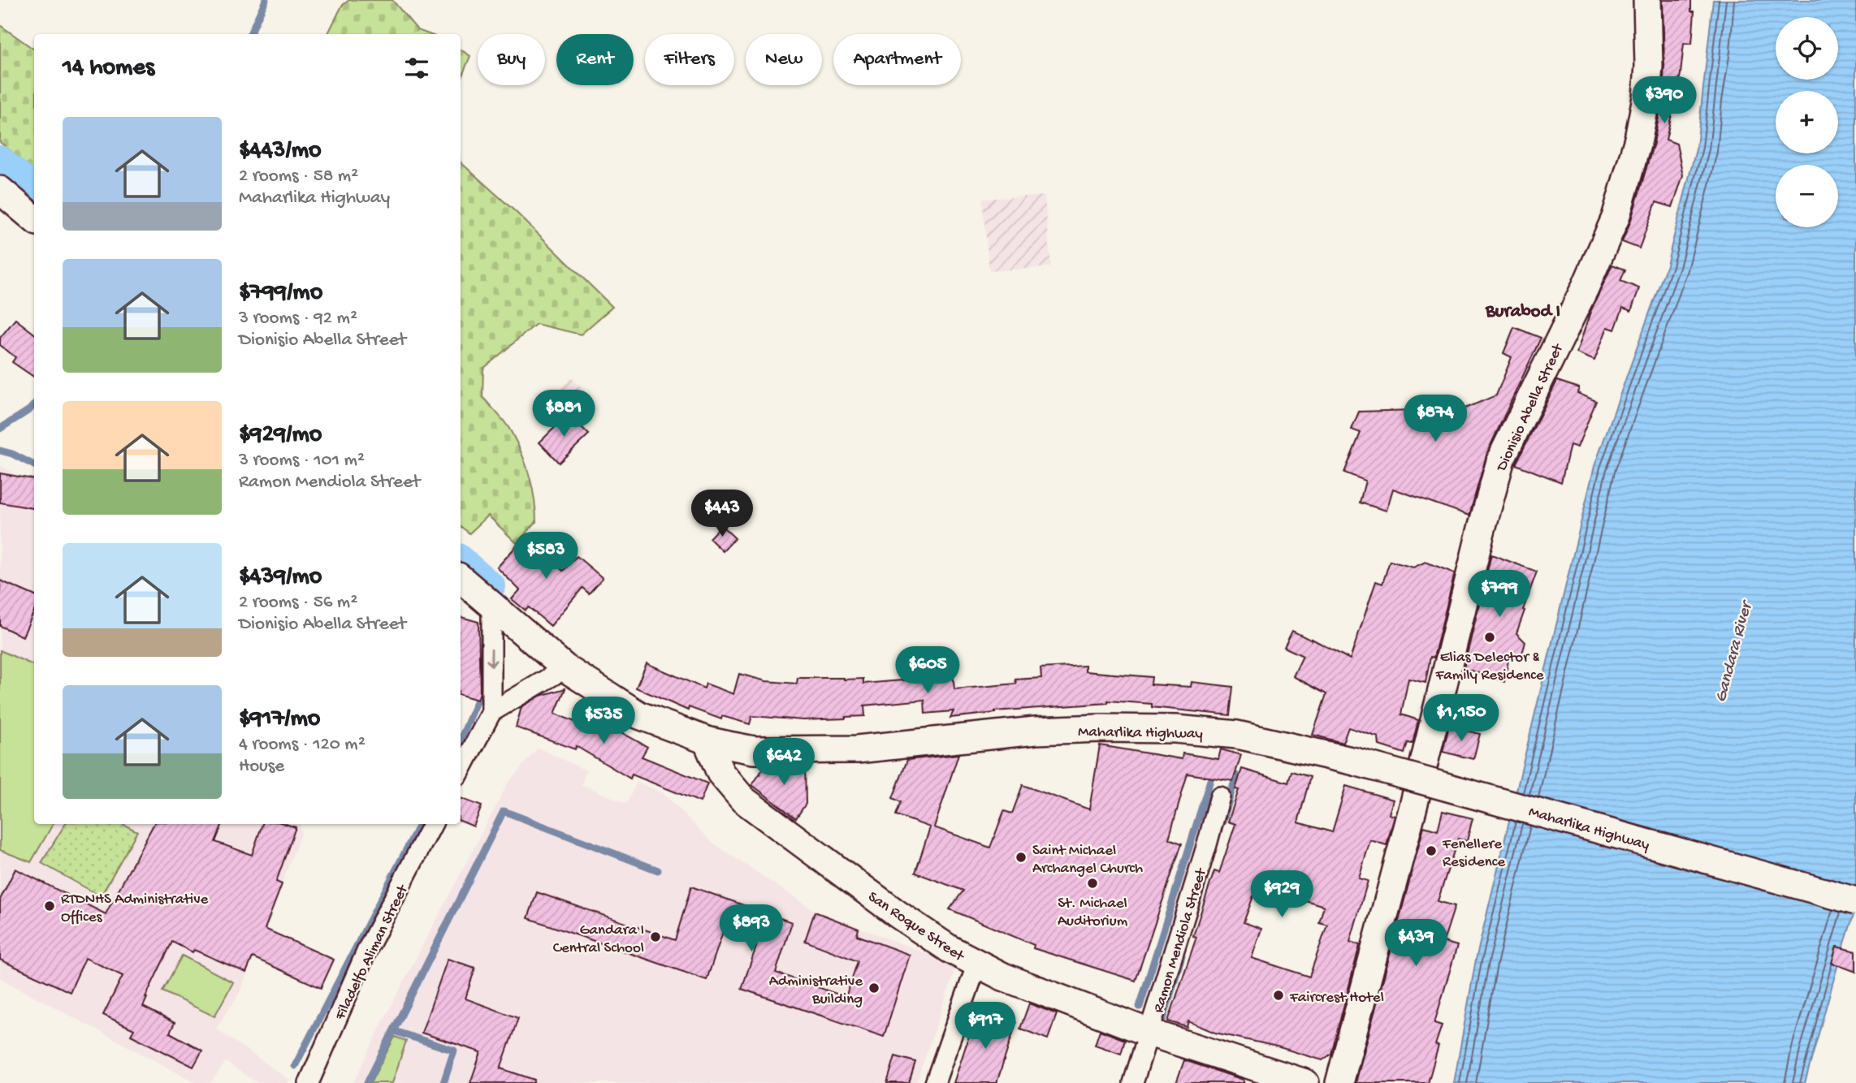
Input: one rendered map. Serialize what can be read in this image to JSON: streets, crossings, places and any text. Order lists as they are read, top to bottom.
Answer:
{
  "streets": {
    "main road": ["Dionisio Abella Street", "Maharlika Highway", "San Roque Street"],
    "street": ["Ramon Mendiola Street", "Filadelfo Aliman Street"]
  },
  "crossings": [
    ["Maharlika Highway", "San Roque Street"],
    ["San Roque Street", "Ramon Mendiola Street"]
  ],
  "districts": ["Burabod I"],
  "water": ["Gandara River"],
  "places": [
    "Elias Delector & Family Residence",
    "Fenellere Residence",
    "Saint Michael Archangel Church",
    "St. Michael Auditorium",
    "RTDNHS Administrative Offices",
    "Gandara I Central School",
    "Administrative Building",
    "Faircrest Hotel"
  ],
  "page": {
    "map_buttons": ["+", "−"],
    "chip": [
      "Buy",
      "Rent",
      "Filters",
      "New",
      "Apartment"
    ],
    "heading": "14 homes",
    "price": [
      "$390",
      "$881",
      "$874",
      "$443",
      "$583",
      "$799",
      "$605",
      "$1,150",
      "$535",
      "$642",
      "$929",
      "$893",
      "$439",
      "$917"
    ],
    "list": [
      {
        "name": "$443/mo",
        "note": "2 rooms · 58 m² · Maharlika Highway"
      },
      {
        "name": "$799/mo",
        "note": "3 rooms · 92 m² · Dionisio Abella Street"
      },
      {
        "name": "$929/mo",
        "note": "3 rooms · 101 m² · Ramon Mendiola Street"
      },
      {
        "name": "$439/mo",
        "note": "2 rooms · 56 m² · Dionisio Abella Street"
      },
      {
        "name": "$917/mo",
        "note": "4 rooms · 120 m² · House"
      }
    ]
  }
}
